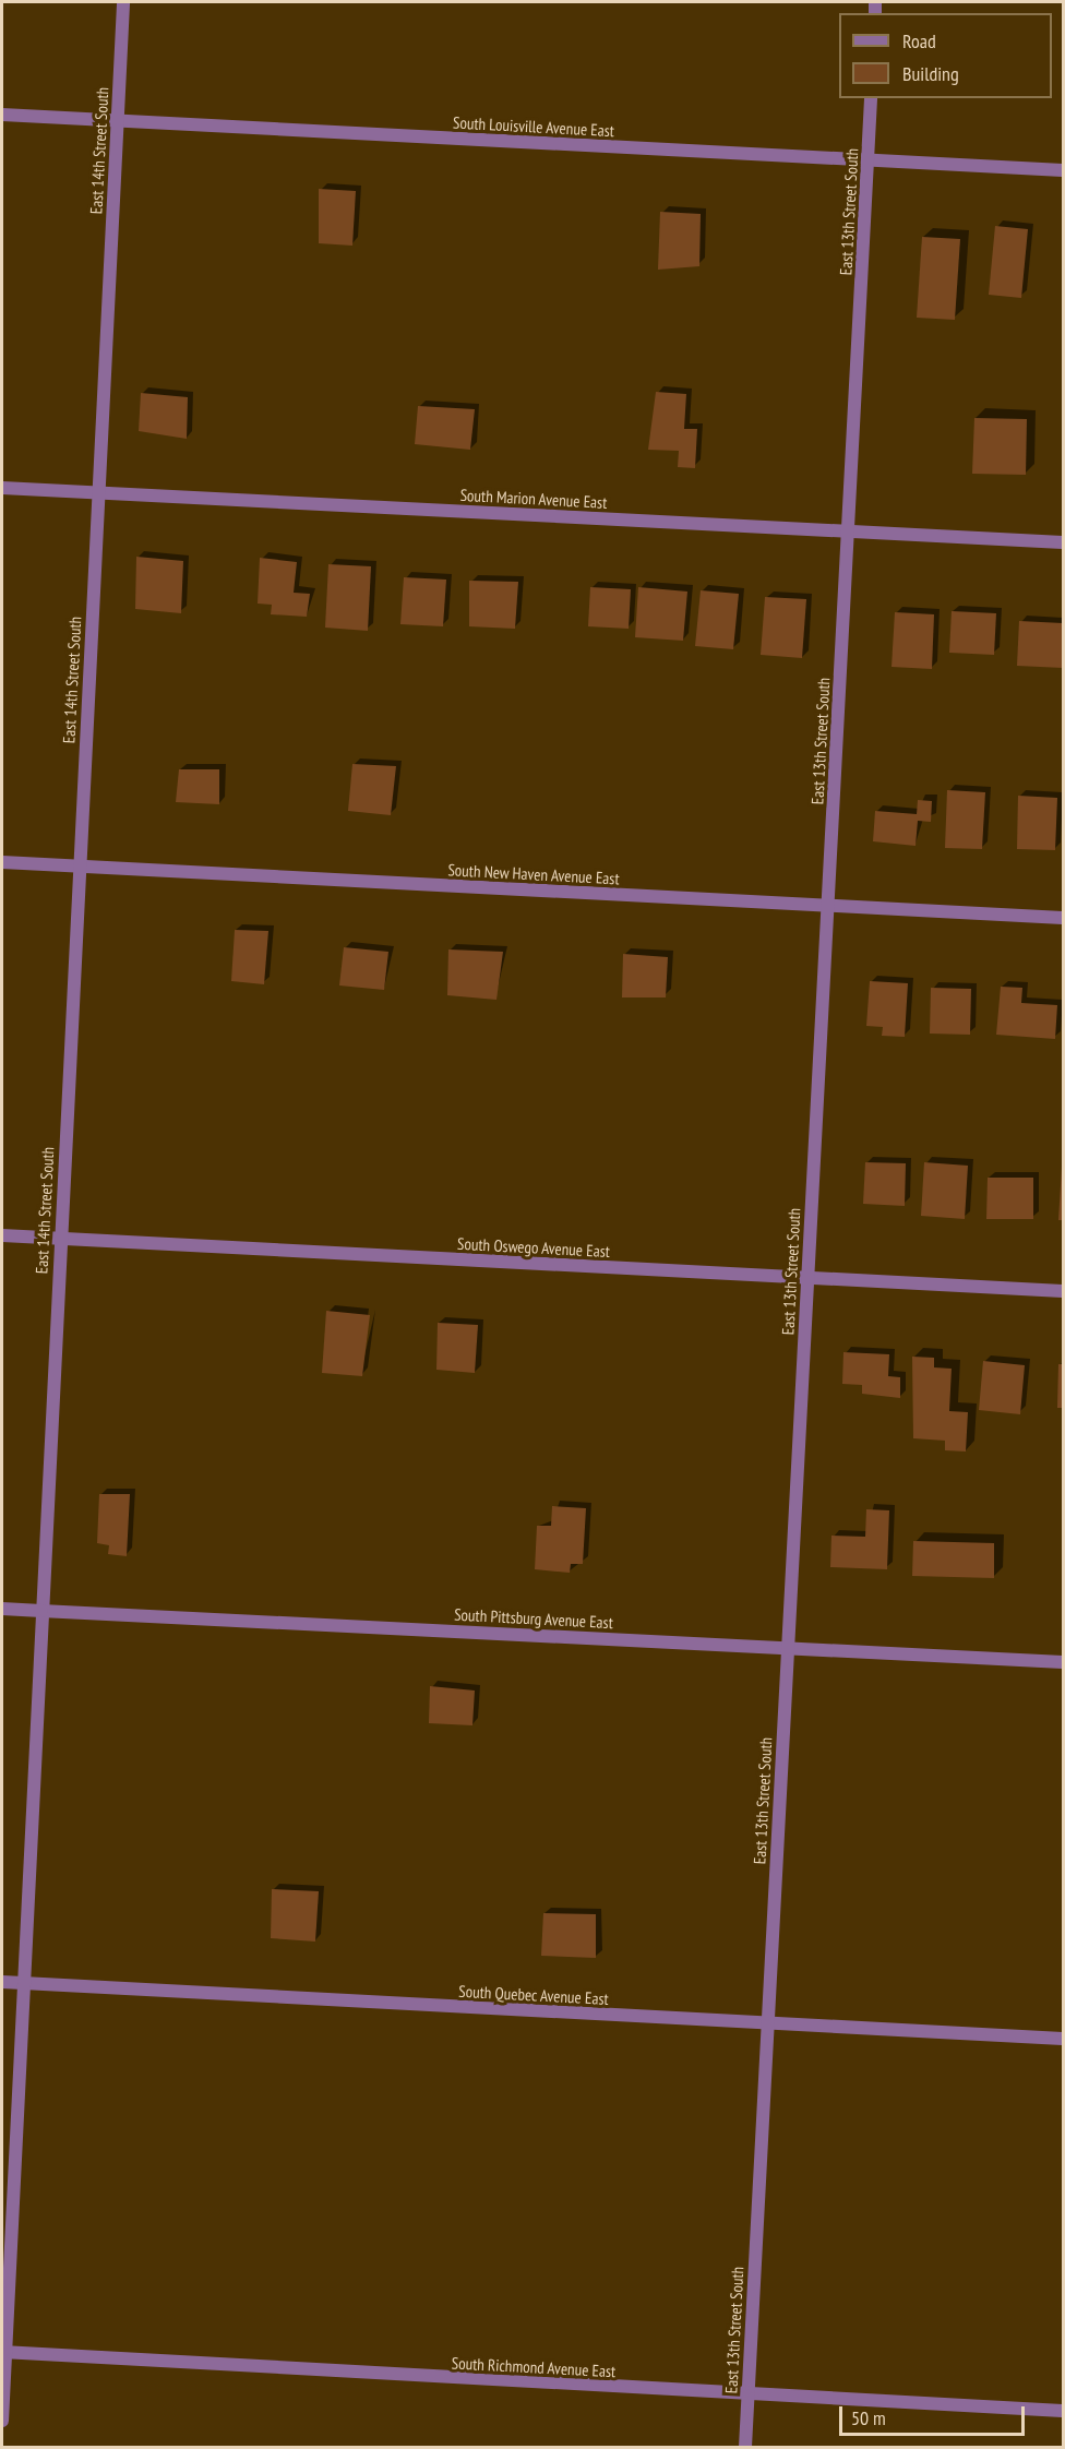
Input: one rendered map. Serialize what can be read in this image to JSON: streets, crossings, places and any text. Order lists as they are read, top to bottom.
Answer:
{
  "streets": {
    "street": [
      "South Louisville Avenue East",
      "East 14th Street South",
      "East 13th Street South",
      "South Marion Avenue East",
      "South New Haven Avenue East",
      "South Oswego Avenue East",
      "South Pittsburg Avenue East",
      "South Quebec Avenue East",
      "South Richmond Avenue East"
    ]
  },
  "crossings": [
    ["South Louisville Avenue East", "East 14th Street South"],
    ["South Louisville Avenue East", "East 13th Street South"],
    ["East 14th Street South", "South Marion Avenue East"],
    ["East 14th Street South", "South New Haven Avenue East"],
    ["East 14th Street South", "South Oswego Avenue East"],
    ["East 14th Street South", "South Pittsburg Avenue East"],
    ["East 14th Street South", "South Quebec Avenue East"],
    ["East 14th Street South", "South Richmond Avenue East"],
    ["East 13th Street South", "South Marion Avenue East"],
    ["East 13th Street South", "South New Haven Avenue East"],
    ["East 13th Street South", "South Oswego Avenue East"],
    ["East 13th Street South", "South Pittsburg Avenue East"],
    ["East 13th Street South", "South Quebec Avenue East"],
    ["East 13th Street South", "South Richmond Avenue East"]
  ],
  "legend": ["Road", "Building"],
  "scale_bar": "50 m"
}
